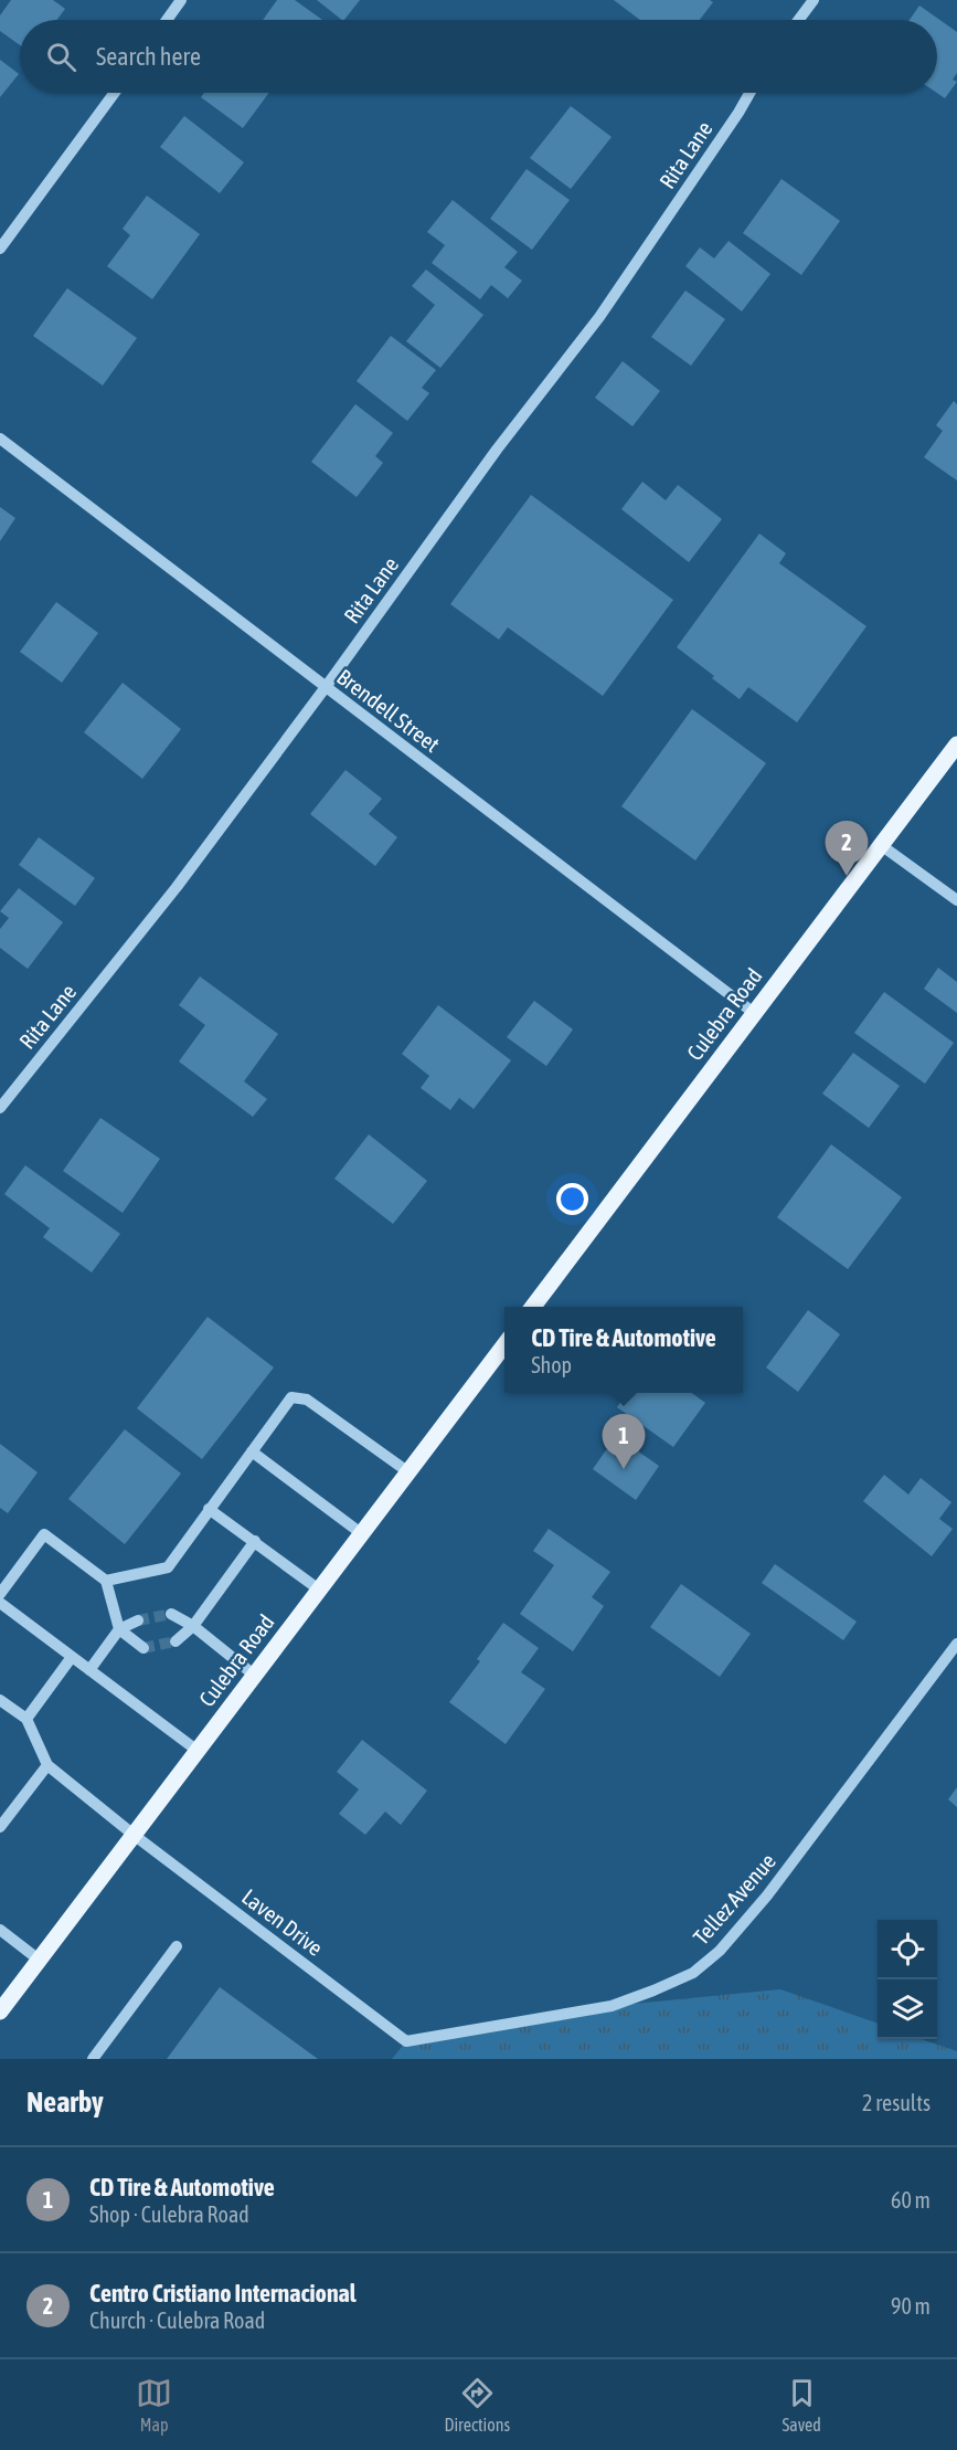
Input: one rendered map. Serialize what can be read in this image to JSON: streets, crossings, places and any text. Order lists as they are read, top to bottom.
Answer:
{
  "streets": {
    "main road": ["Culebra Road"],
    "street": [
      "Rita Lane",
      "Brendell Street",
      "Tellez Avenue",
      "Laven Drive"
    ]
  },
  "crossings": [
    ["Rita Lane", "Brendell Street"],
    ["Brendell Street", "Culebra Road"],
    ["Culebra Road", "Laven Drive"],
    ["Tellez Avenue", "Laven Drive"]
  ],
  "page": {
    "search": "Search here",
    "pins": ["2", "1"],
    "popup": ["CD Tire & Automotive", "Shop"],
    "heading": ["Nearby", "2 results"],
    "list": [
      {
        "mark": "1",
        "name": "CD Tire & Automotive",
        "note": "Shop · Culebra Road",
        "value": "60 m"
      },
      {
        "mark": "2",
        "name": "Centro Cristiano Internacional",
        "note": "Church · Culebra Road",
        "value": "90 m"
      }
    ],
    "nav": ["Map", "Directions", "Saved"]
  }
}
